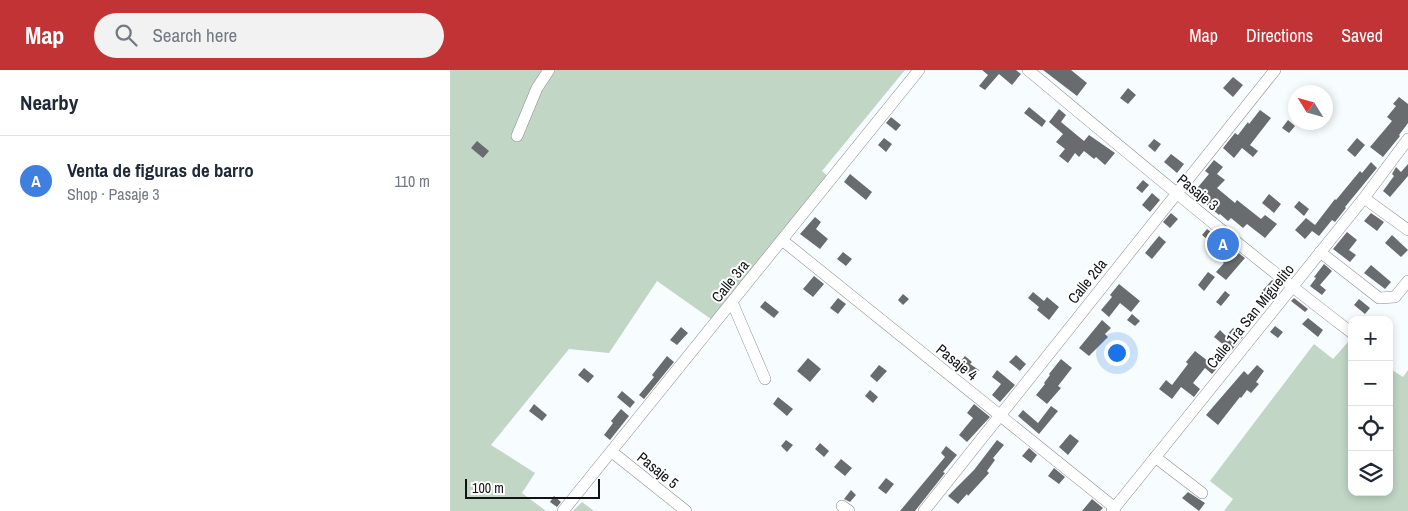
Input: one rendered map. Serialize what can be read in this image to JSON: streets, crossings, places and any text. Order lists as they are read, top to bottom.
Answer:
{
  "streets": {
    "street": [
      "Pasaje 3",
      "Calle 3ra",
      "Calle 2da",
      "Calle 1ra San Miguelito",
      "Pasaje 4",
      "Pasaje 5"
    ]
  },
  "crossings": [
    ["Pasaje 3", "Calle 2da"],
    ["Pasaje 3", "Calle 1ra San Miguelito"],
    ["Calle 3ra", "Pasaje 4"],
    ["Calle 3ra", "Pasaje 5"],
    ["Calle 2da", "Pasaje 4"],
    ["Calle 1ra San Miguelito", "Pasaje 4"]
  ],
  "scale_bar": "100 m",
  "north": "top left",
  "page": {
    "header": "Map",
    "search": "Search here",
    "nav": ["Map", "Directions", "Saved"],
    "heading": "Nearby",
    "list": [
      {
        "mark": "A",
        "name": "Venta de figuras de barro",
        "note": "Shop · Pasaje 3",
        "value": "110 m"
      }
    ],
    "pins": "A",
    "map_buttons": ["+", "−"],
    "scale": "100 m"
  }
}
